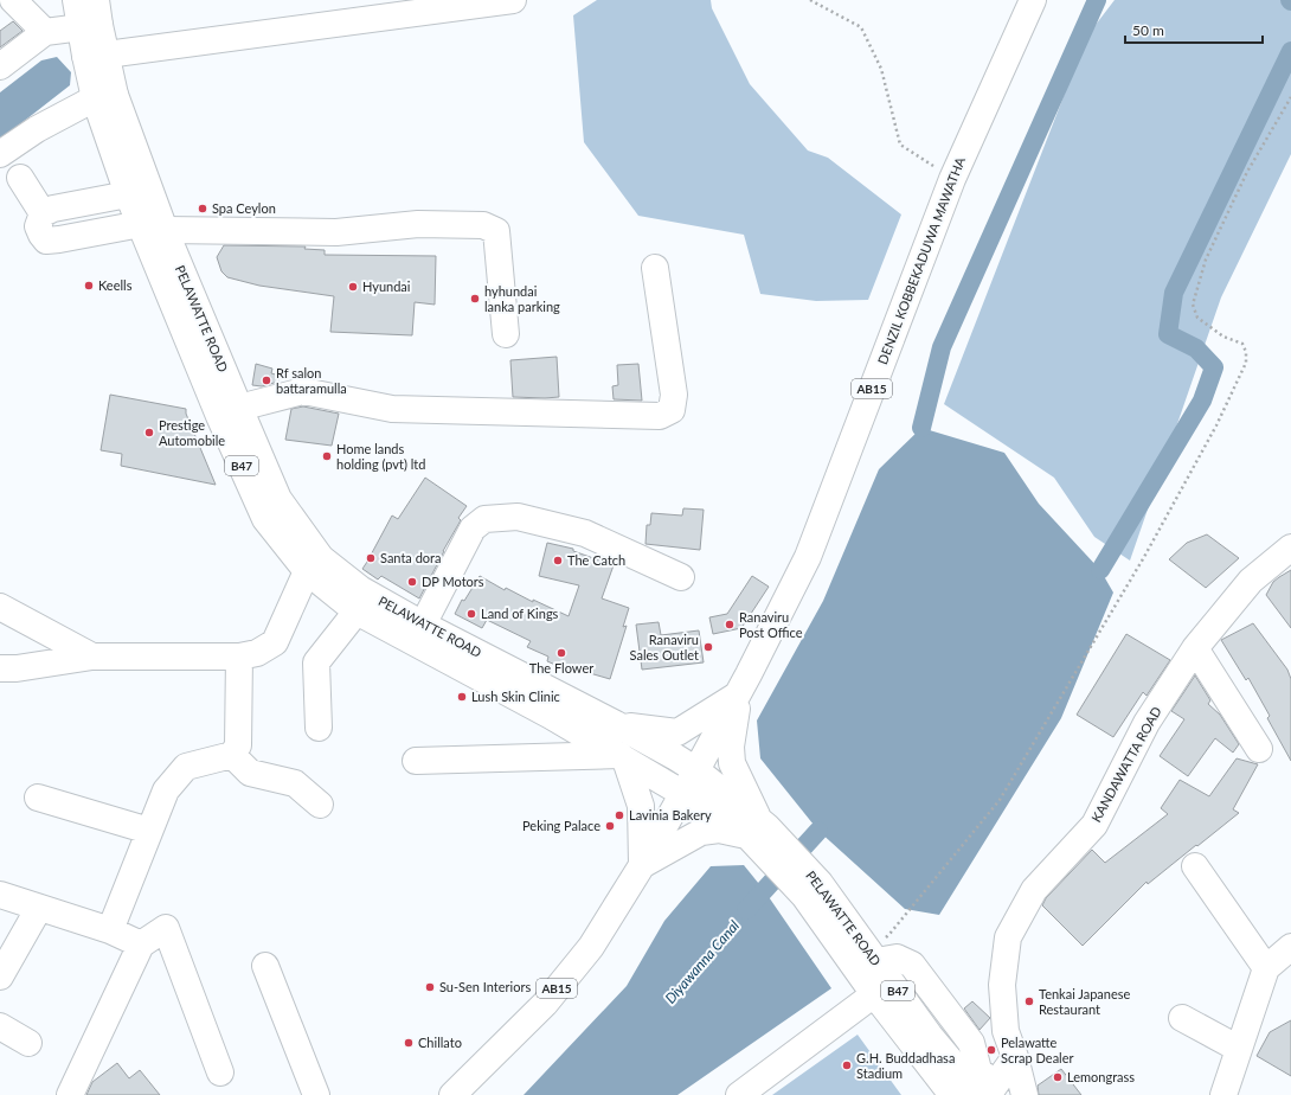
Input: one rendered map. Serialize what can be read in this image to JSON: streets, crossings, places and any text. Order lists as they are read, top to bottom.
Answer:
{
  "streets": {
    "street": [
      "DENZIL KOBBEKADUWA MAWATHA",
      "PELAWATTE ROAD",
      "AB15",
      "B47",
      "KANDAWATTA ROAD"
    ]
  },
  "crossings": [
    ["DENZIL KOBBEKADUWA MAWATHA", "PELAWATTE ROAD"]
  ],
  "water": ["Diyawanna Canal"],
  "places": [
    "Spa Ceylon",
    "Keells",
    "Hyundai",
    "hyhundai lanka parking",
    "Rf salon battaramulla",
    "Prestige Automobile",
    "Home lands holding (pvt) ltd",
    "Santa dora",
    "The Catch",
    "DP Motors",
    "Land of Kings",
    "Ranaviru Post Office",
    "Ranaviru Sales Outlet",
    "The Flower",
    "Lush Skin Clinic",
    "Lavinia Bakery",
    "Peking Palace",
    "Su-Sen Interiors",
    "Tenkai Japanese Restaurant",
    "Chillato",
    "Pelawatte Scrap Dealer",
    "G.H. Buddadhasa Stadium",
    "Lemongrass"
  ],
  "scale_bar": "50 m"
}
